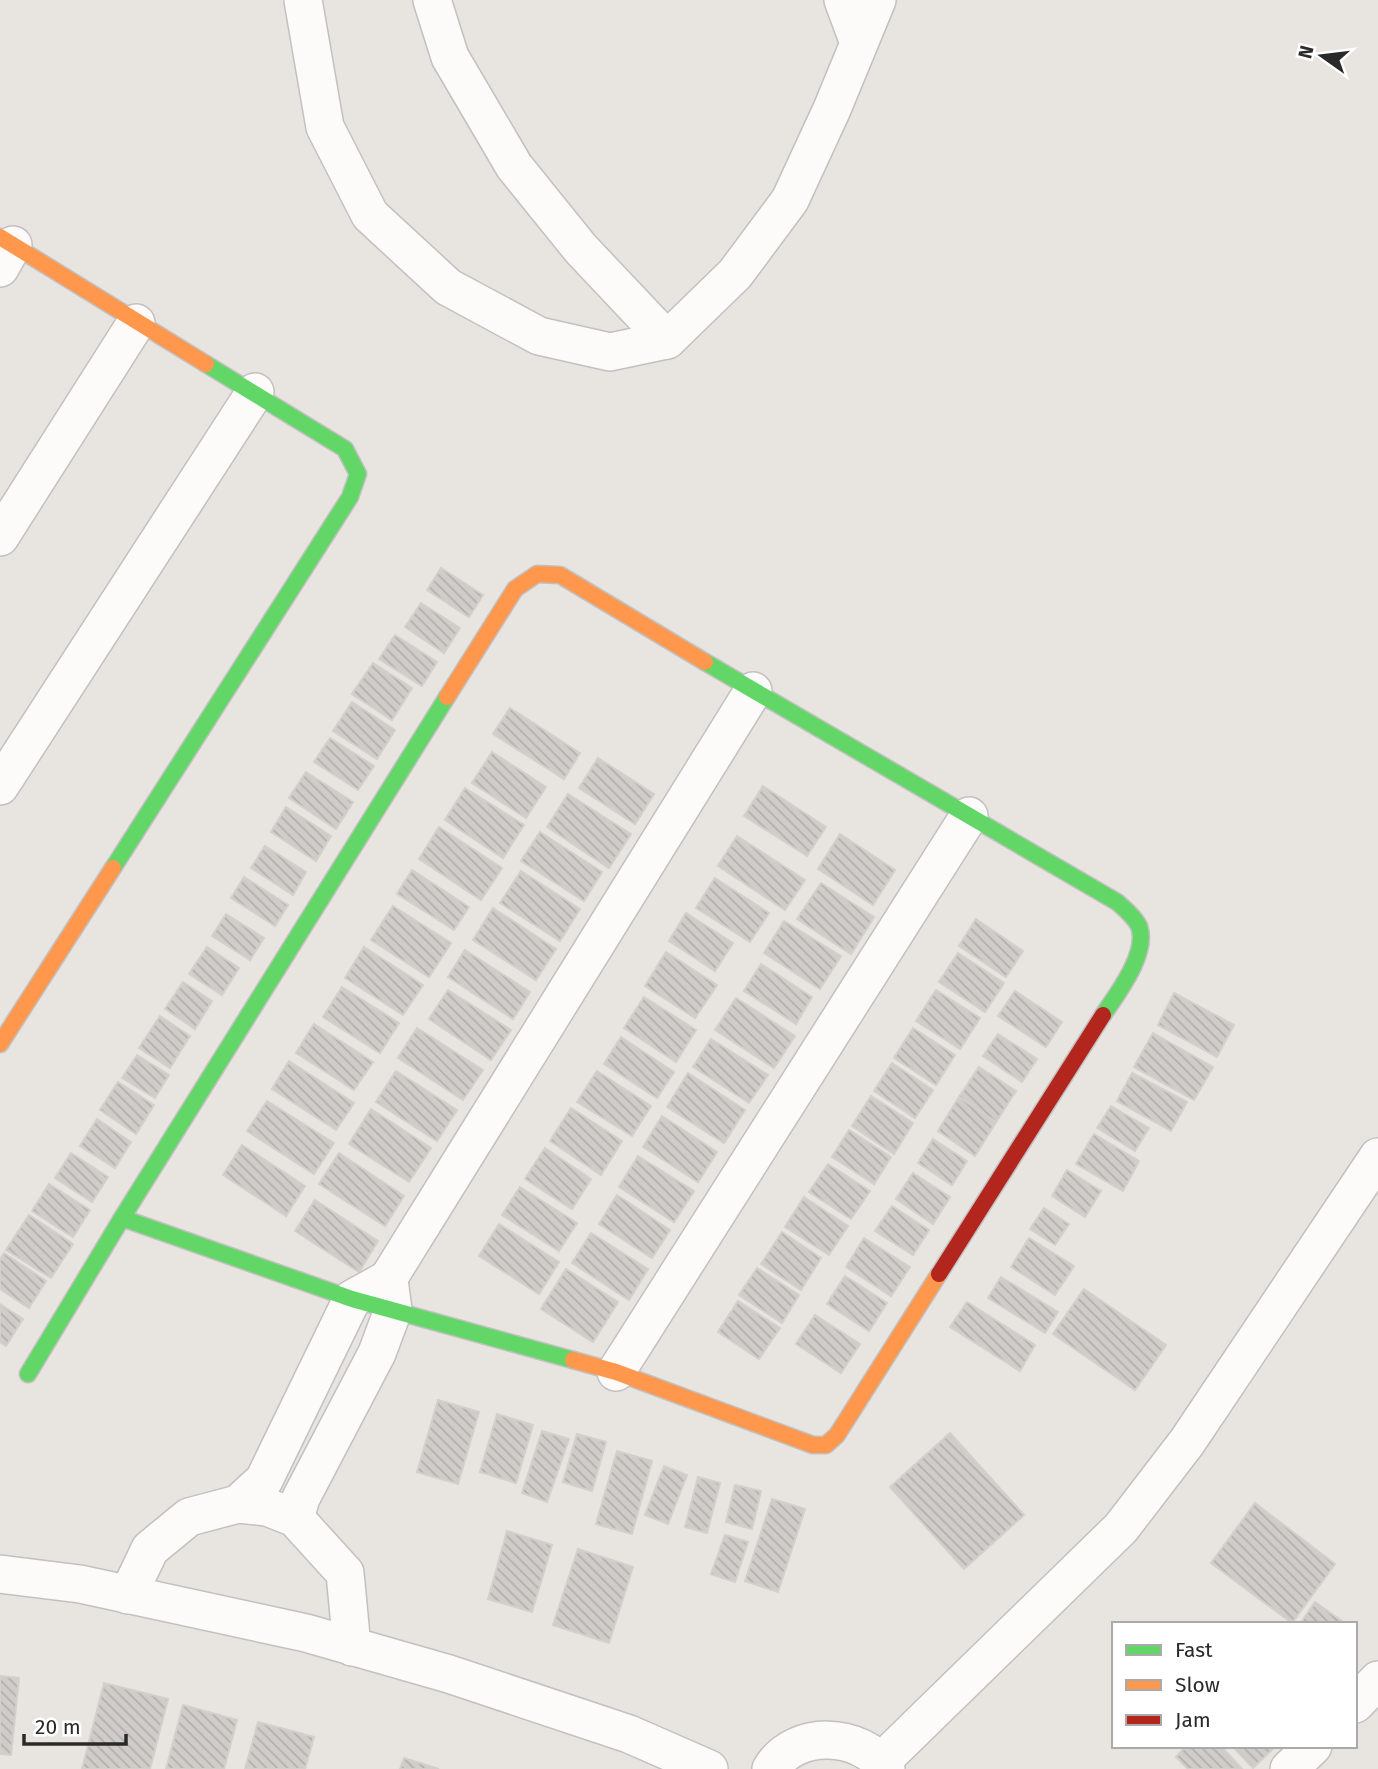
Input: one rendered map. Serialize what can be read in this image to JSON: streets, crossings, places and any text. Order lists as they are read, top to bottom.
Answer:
{
  "legend": ["Fast", "Slow", "Jam"],
  "scale_bar": "20 m",
  "north": "left"
}
